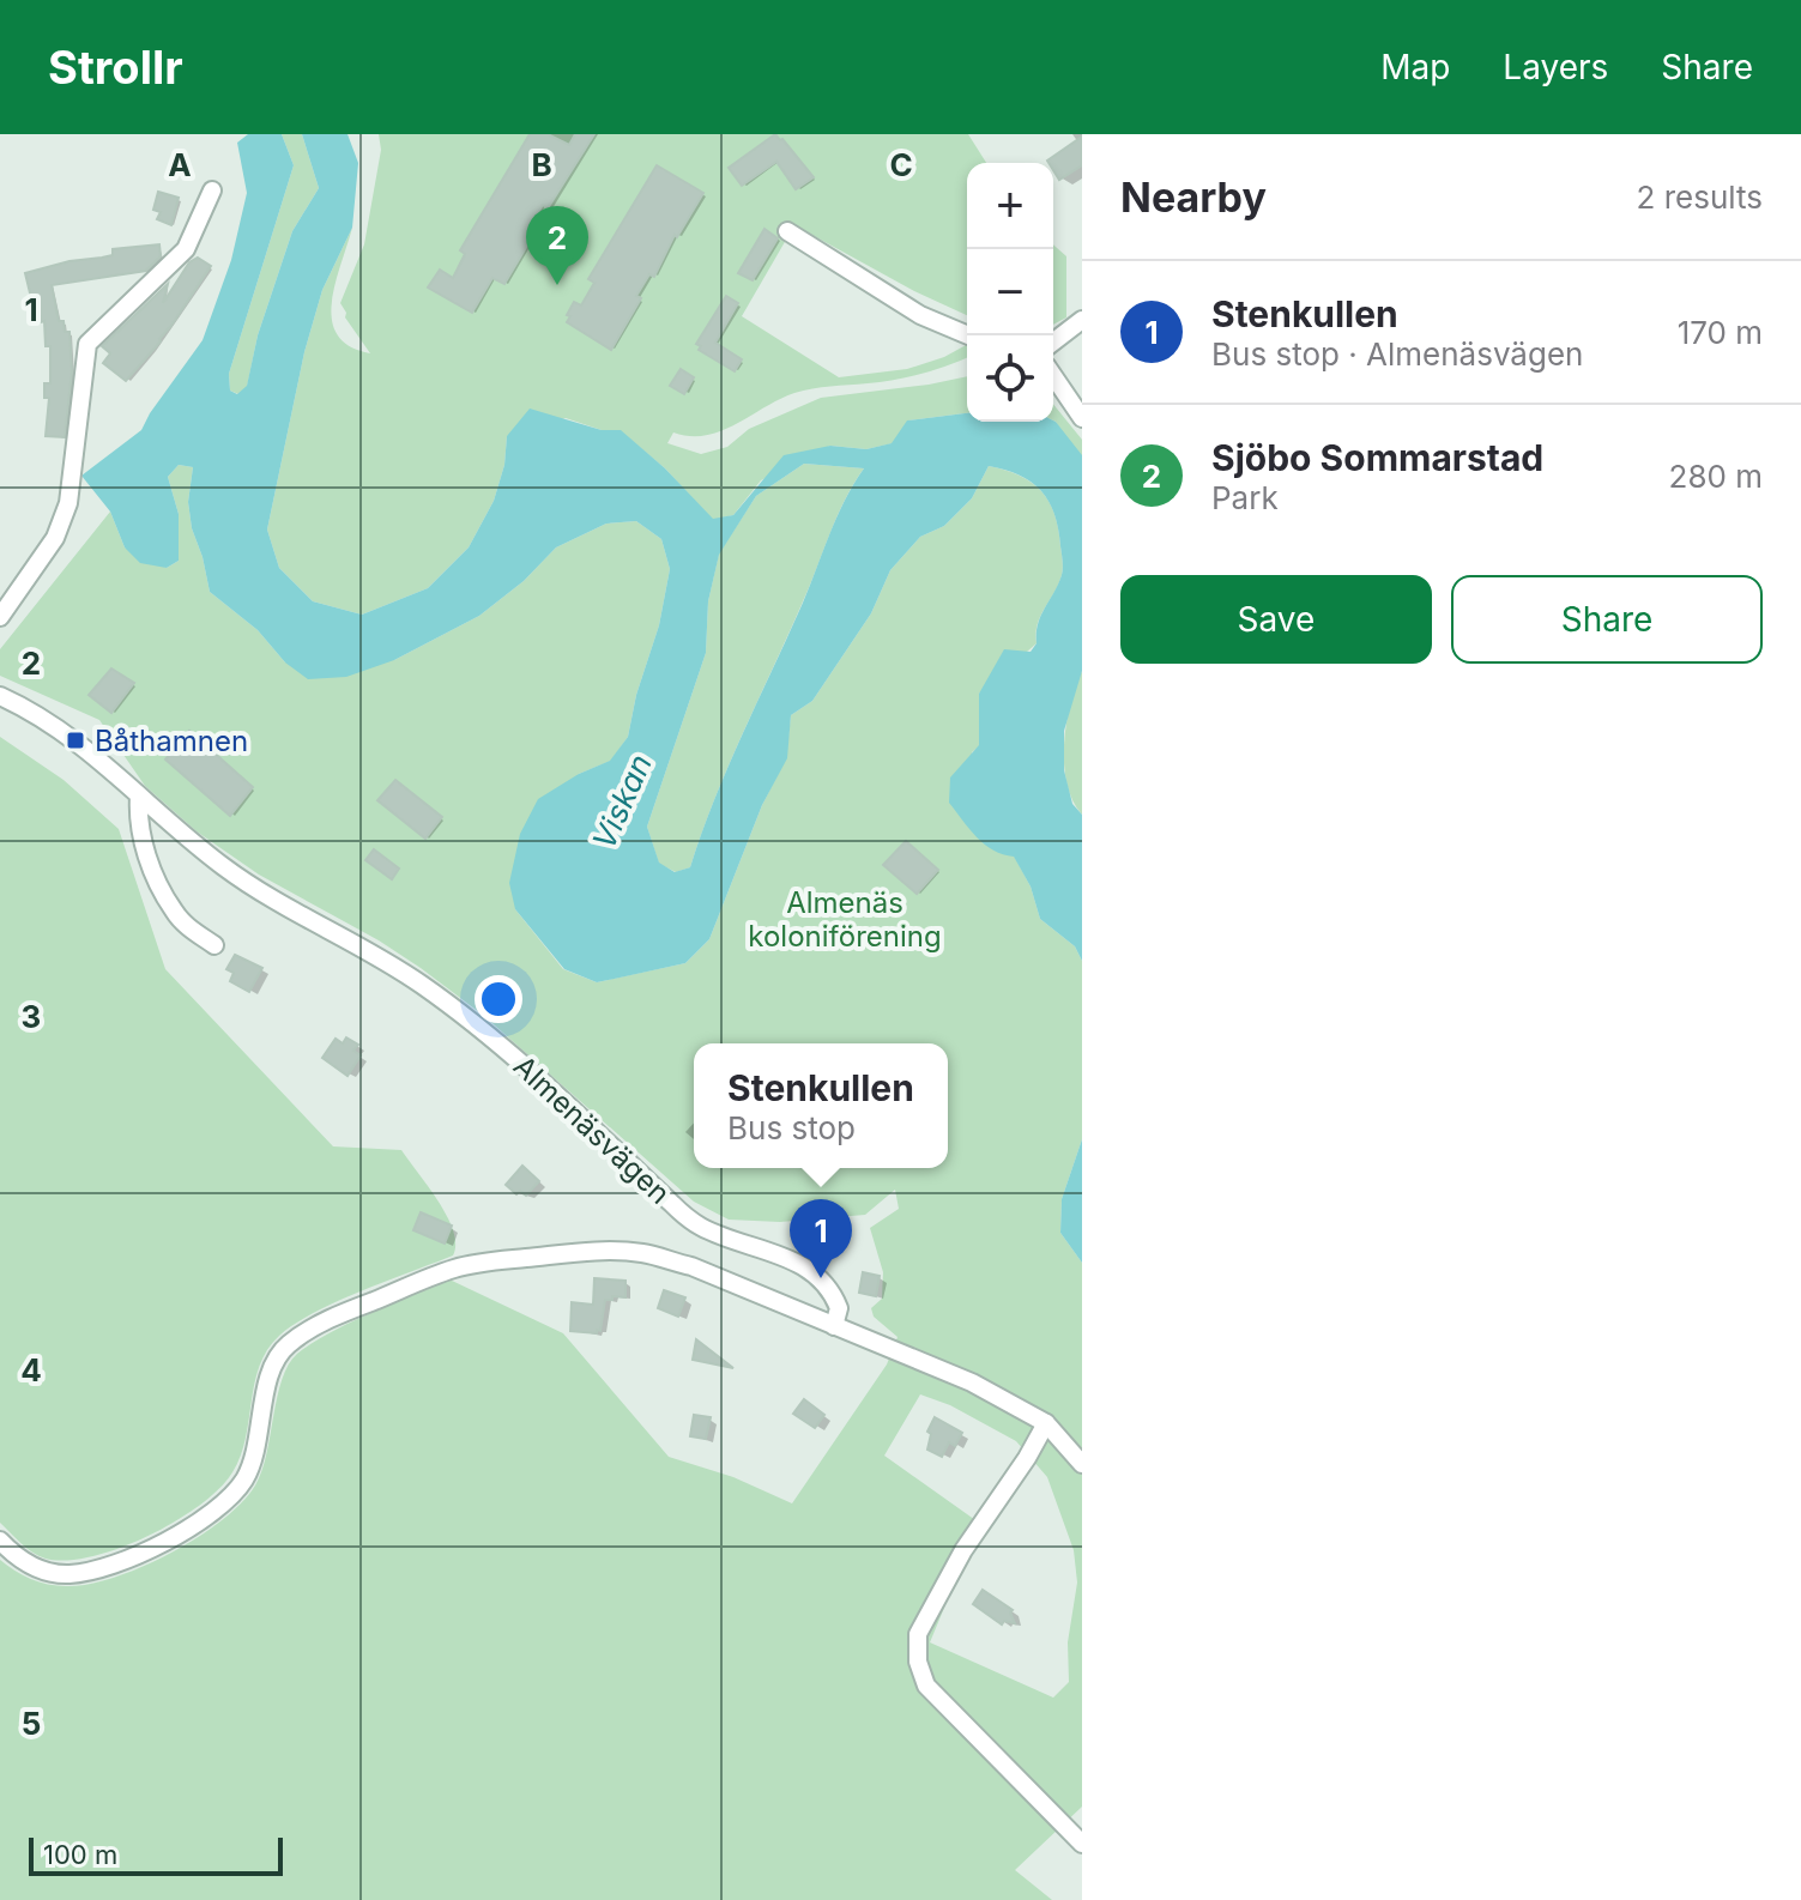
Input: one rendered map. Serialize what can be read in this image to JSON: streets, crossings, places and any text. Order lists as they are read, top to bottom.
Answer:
{
  "streets": {
    "street": ["Almenäsvägen"]
  },
  "water": ["Viskan"],
  "parks": ["Almenäs koloniförening"],
  "places": {
    "transit": ["Båthamnen"]
  },
  "scale_bar": "100 m",
  "page": {
    "header": "Strollr",
    "nav": ["Map", "Layers", "Share"],
    "heading": ["Nearby", "2 results"],
    "map_buttons": ["+", "−"],
    "pins": ["2", "1"],
    "list": [
      {
        "mark": "1",
        "name": "Stenkullen",
        "note": "Bus stop · Almenäsvägen",
        "value": "170 m"
      },
      {
        "mark": "2",
        "name": "Sjöbo Sommarstad",
        "note": "Park",
        "value": "280 m"
      }
    ],
    "buttons": ["Save", "Share"],
    "popup": ["Stenkullen", "Bus stop"],
    "scale": "100 m"
  },
  "grid": {
    "columns": ["A", "B", "C"],
    "rows": [
      "1",
      "2",
      "3",
      "4",
      "5"
    ]
  }
}
